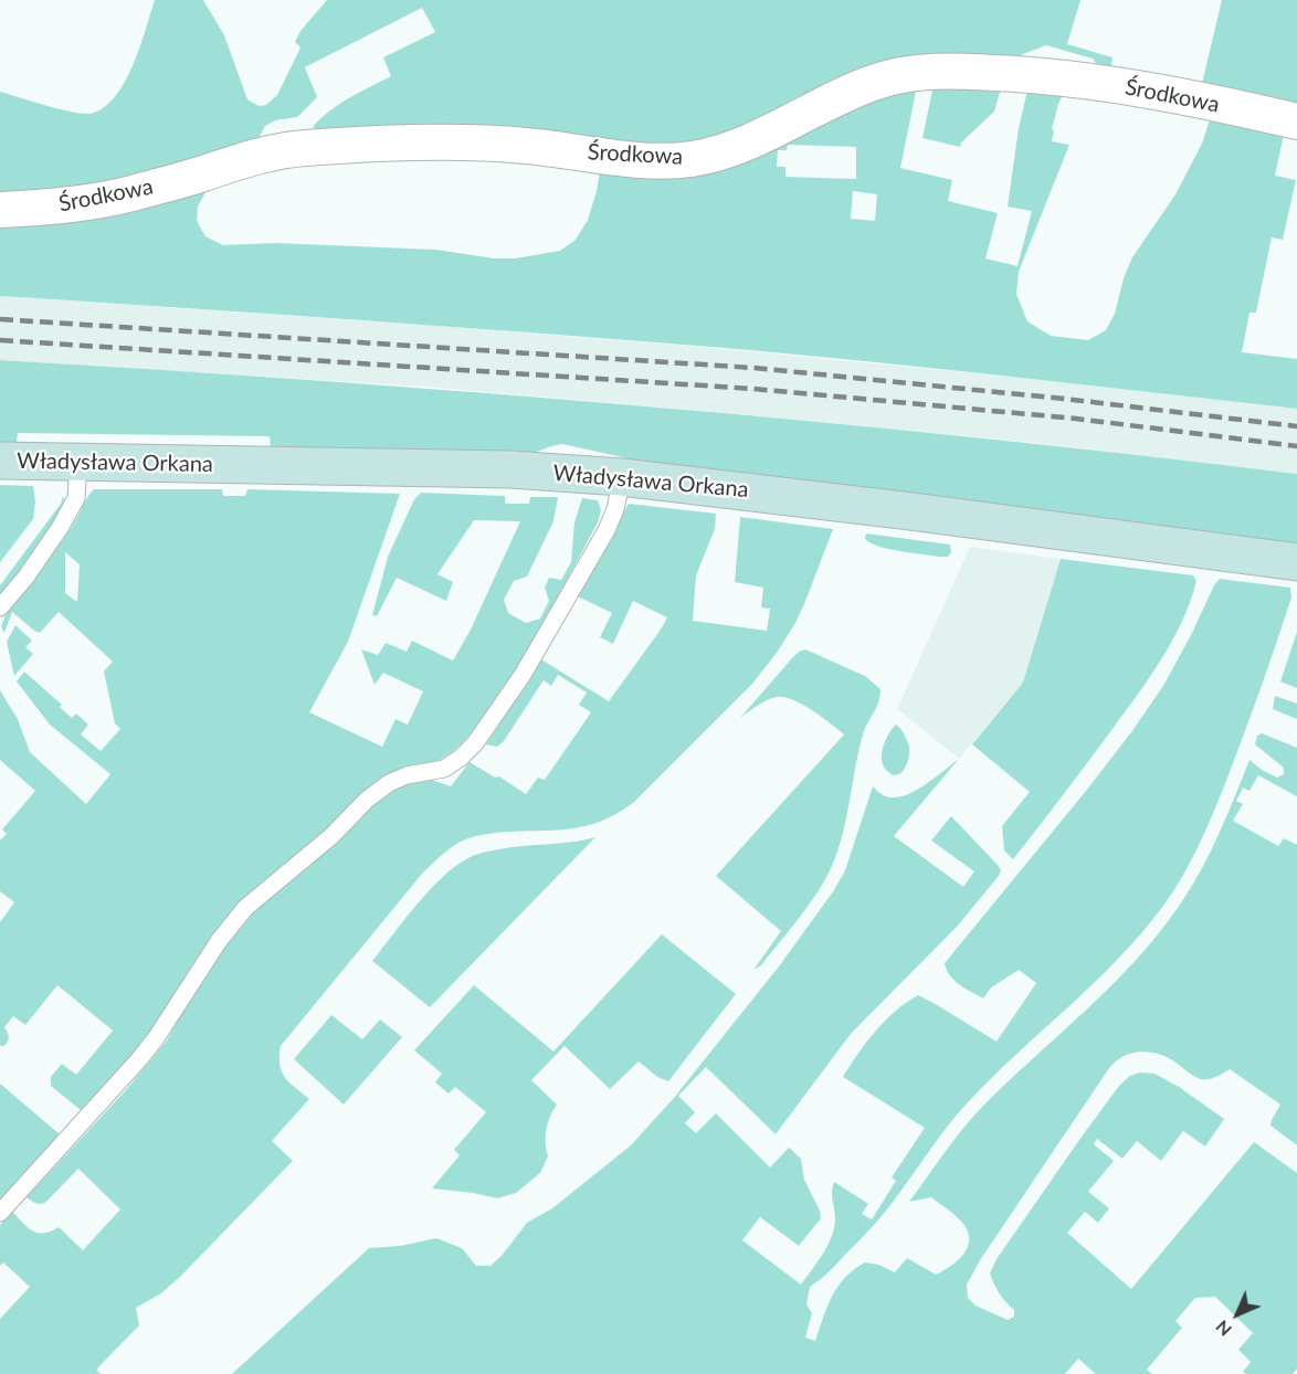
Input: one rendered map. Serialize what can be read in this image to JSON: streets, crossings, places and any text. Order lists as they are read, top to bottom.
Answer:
{
  "streets": {
    "street": ["Środkowa", "Władysława Orkana"]
  },
  "north": "bottom left"
}
